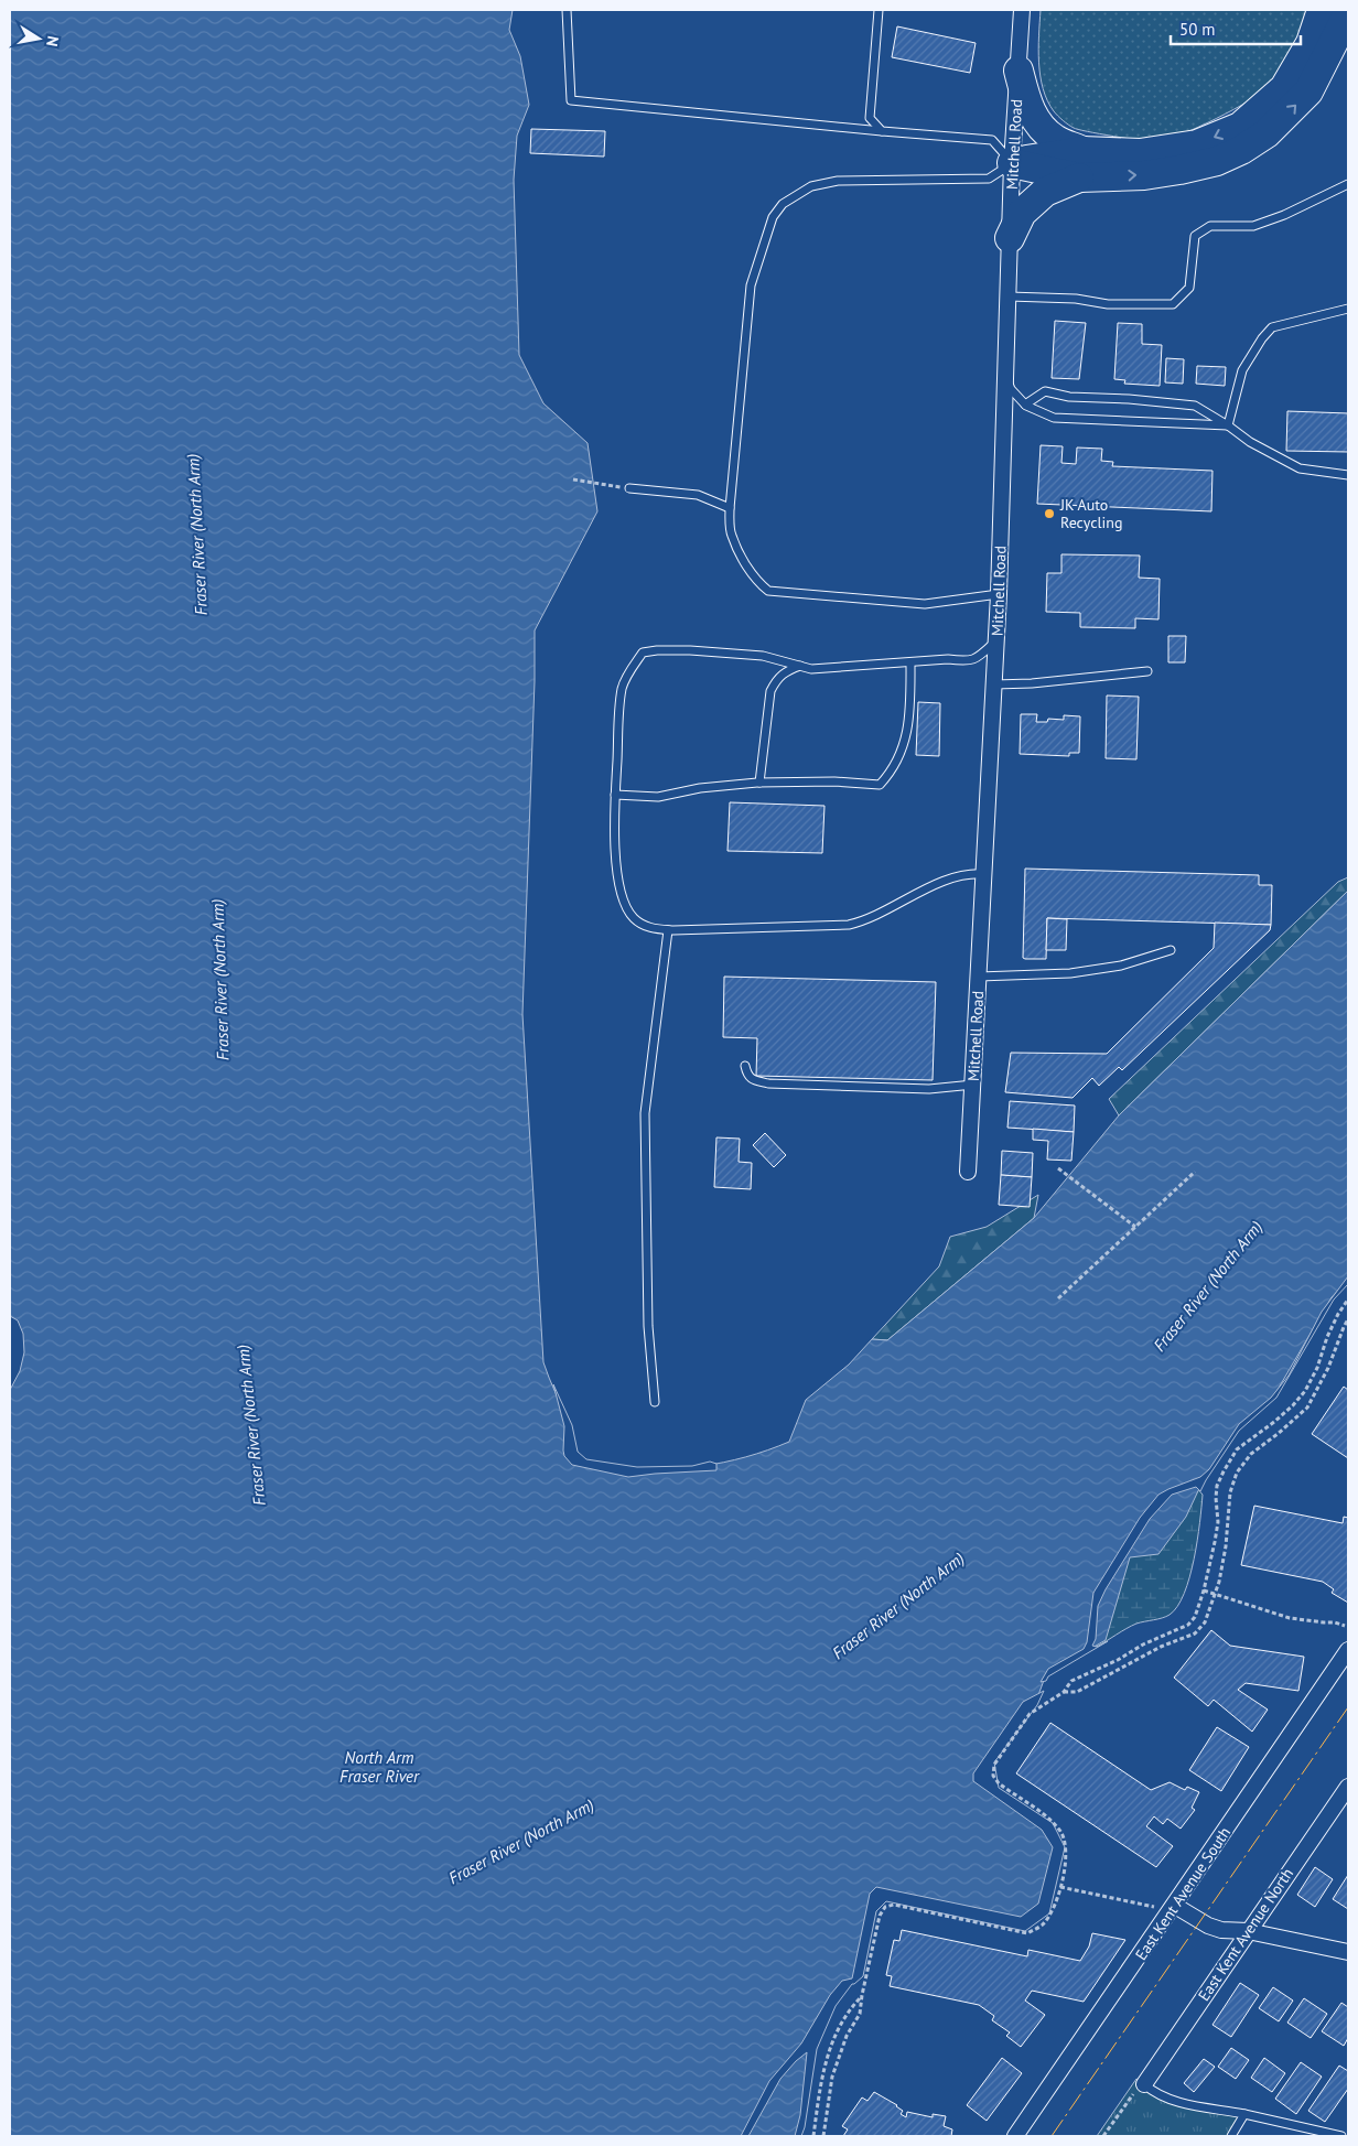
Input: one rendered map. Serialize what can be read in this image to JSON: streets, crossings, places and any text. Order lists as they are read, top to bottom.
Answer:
{
  "streets": {
    "street": ["Mitchell Road", "East Kent Avenue South", "East Kent Avenue North"]
  },
  "water": ["Fraser River (North Arm)", "North Arm Fraser River"],
  "places": ["JK Auto Recycling"],
  "scale_bar": "50 m",
  "north": "right"
}
